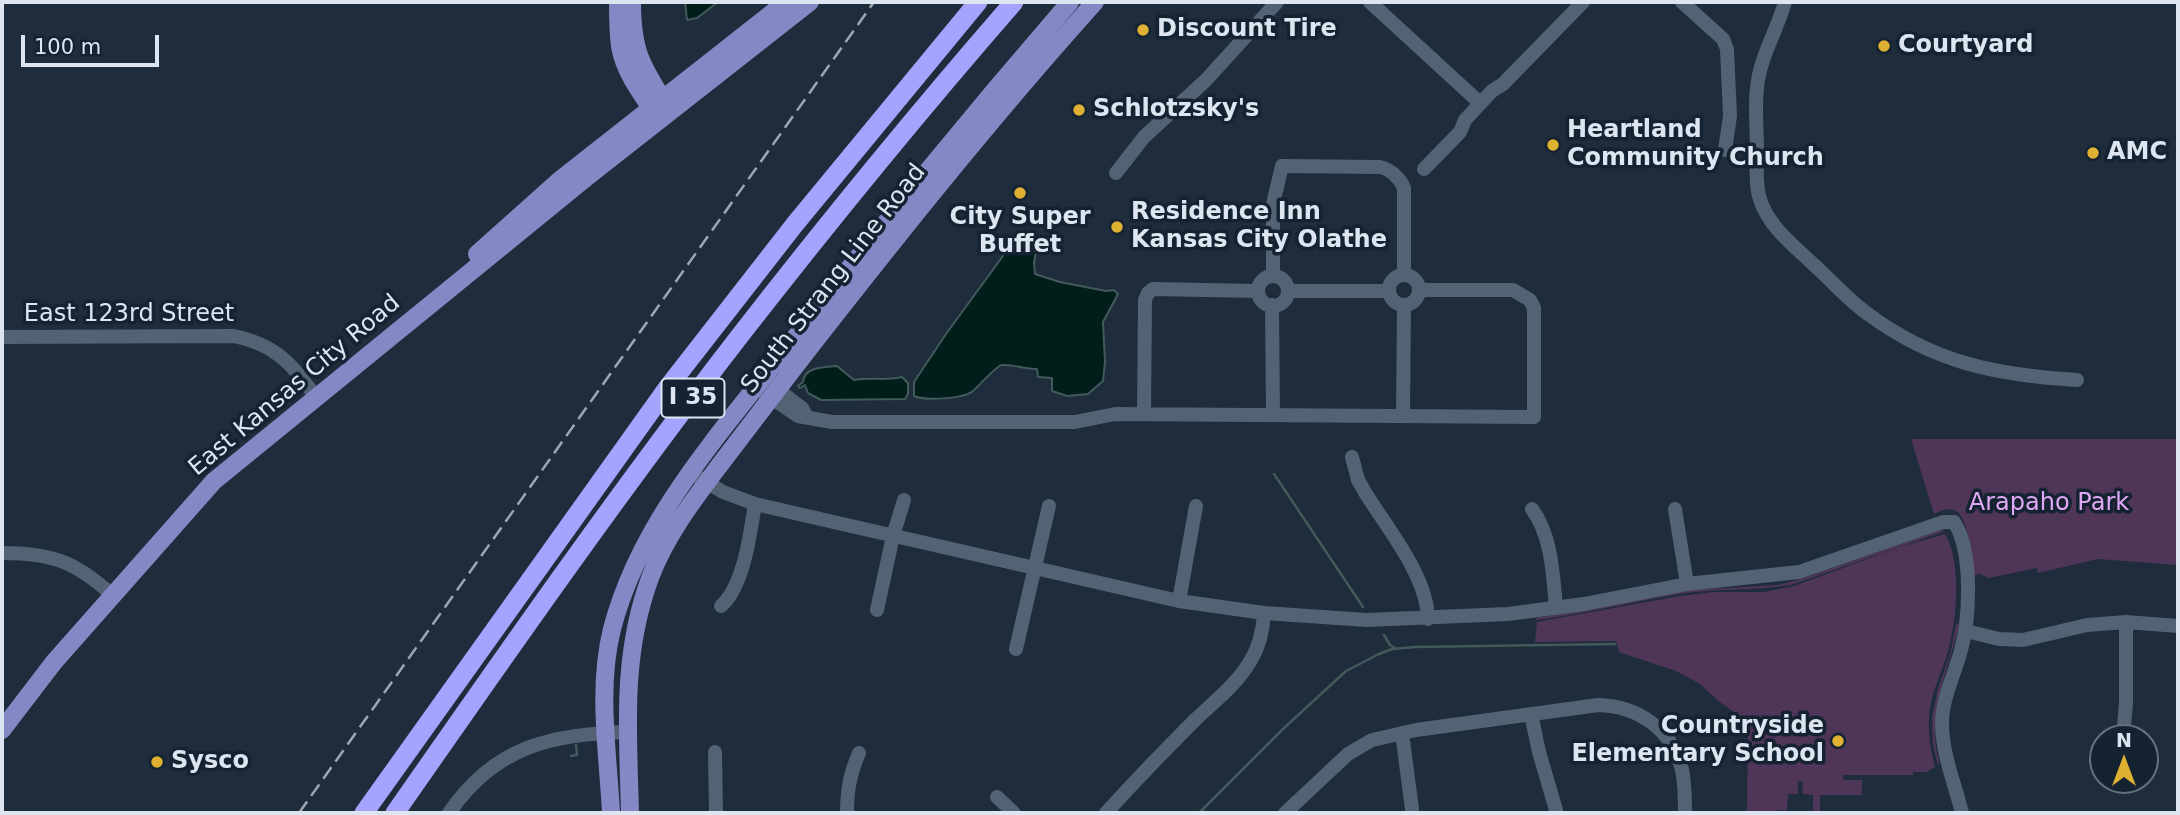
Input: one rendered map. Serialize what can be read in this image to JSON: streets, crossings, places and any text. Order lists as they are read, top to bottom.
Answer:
{
  "streets": {
    "highway": ["I 35"],
    "main road": ["South Strang Line Road", "East Kansas City Road"],
    "street": ["East 123rd Street"]
  },
  "crossings": [
    ["East 123rd Street", "East Kansas City Road"]
  ],
  "parks": ["Arapaho Park"],
  "places": [
    "Discount Tire",
    "Courtyard",
    "Schlotzsky's",
    "Heartland Community Church",
    "AMC",
    "City Super Buffet",
    "Residence Inn Kansas City Olathe",
    "Countryside Elementary School",
    "Sysco"
  ],
  "scale_bar": "100 m",
  "north": "top"
}
